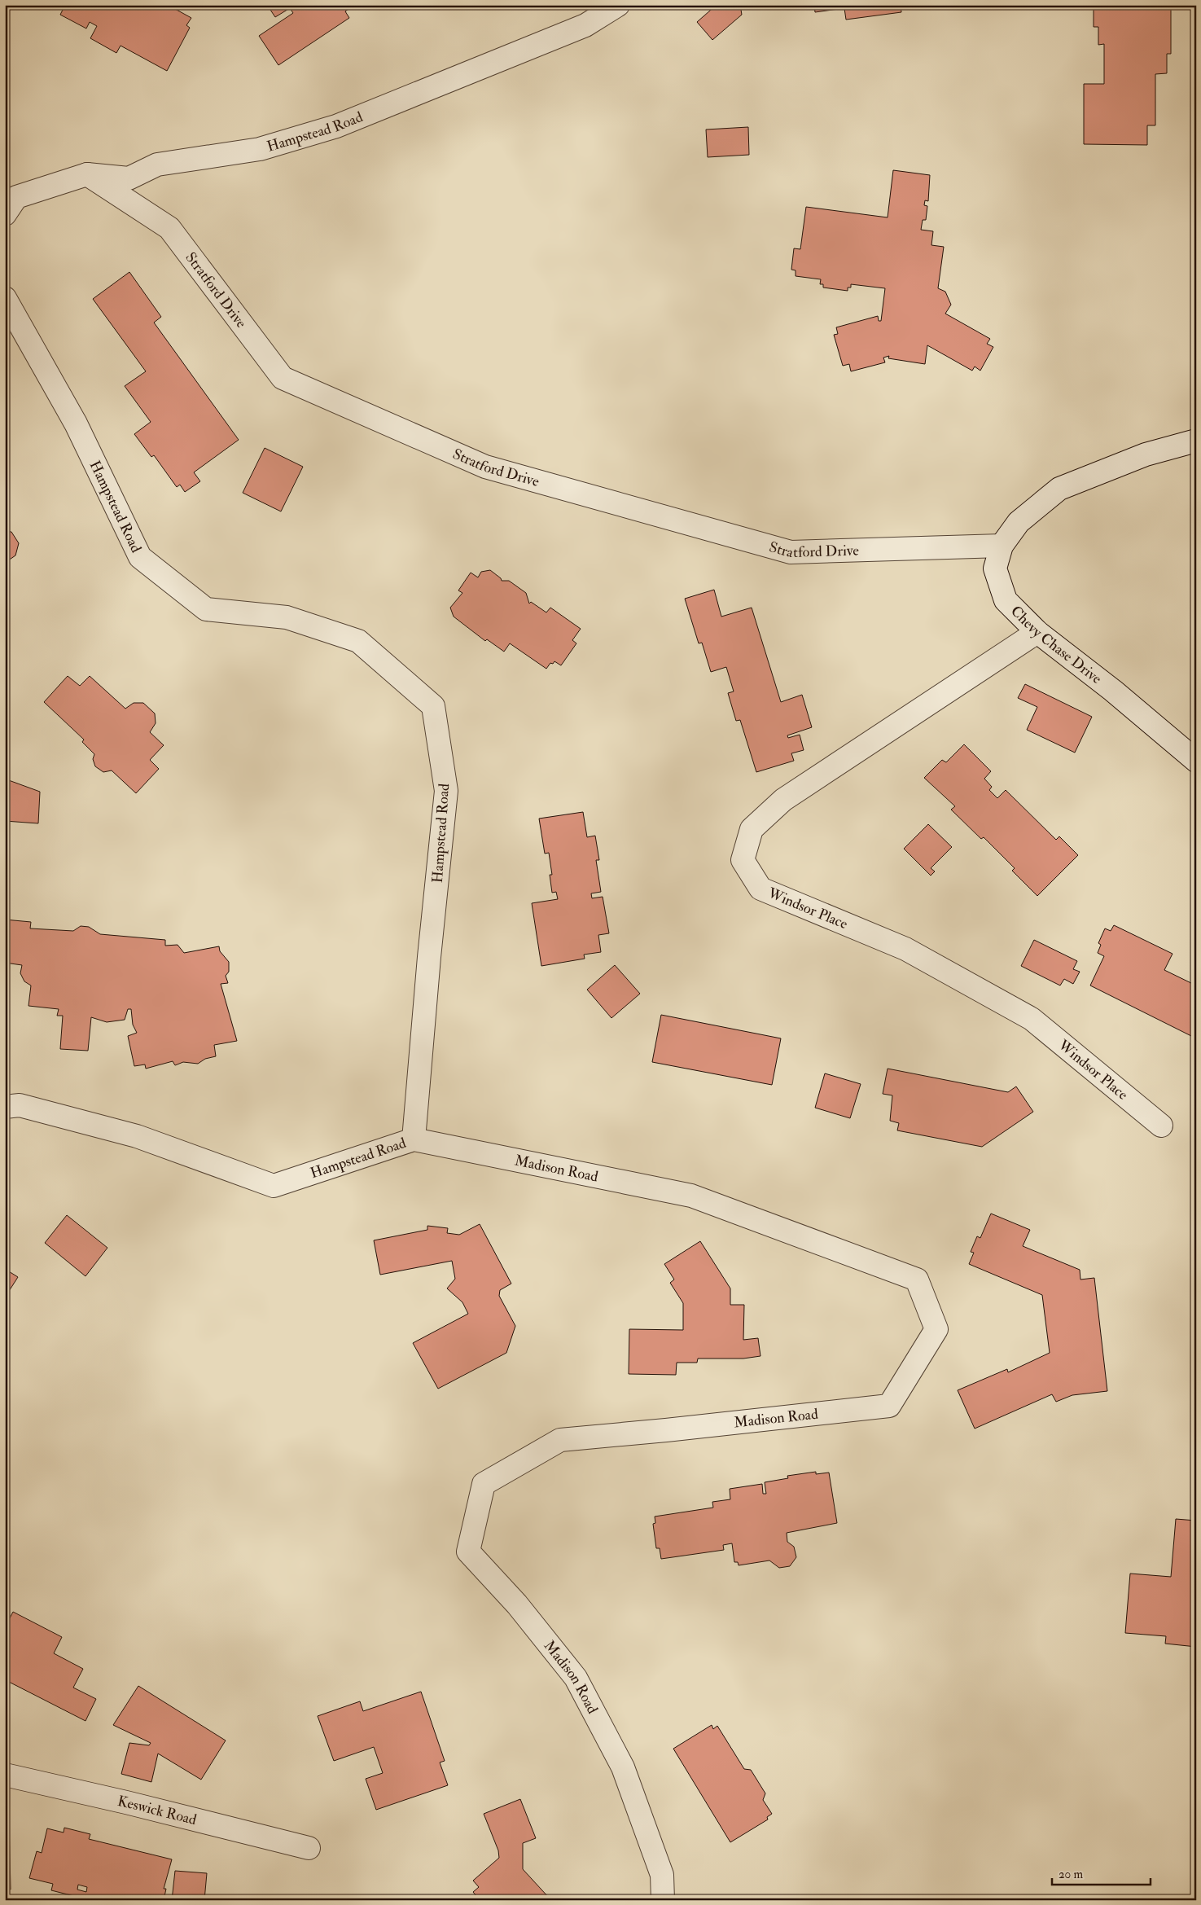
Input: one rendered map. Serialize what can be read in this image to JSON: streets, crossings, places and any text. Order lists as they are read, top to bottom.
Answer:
{
  "streets": {
    "street": [
      "Hampstead Road",
      "Stratford Drive",
      "Chevy Chase Drive",
      "Windsor Place",
      "Madison Road",
      "Keswick Road"
    ]
  },
  "crossings": [
    ["Hampstead Road", "Stratford Drive"],
    ["Hampstead Road", "Madison Road"],
    ["Stratford Drive", "Chevy Chase Drive"],
    ["Chevy Chase Drive", "Windsor Place"]
  ],
  "scale_bar": "20 m"
}
